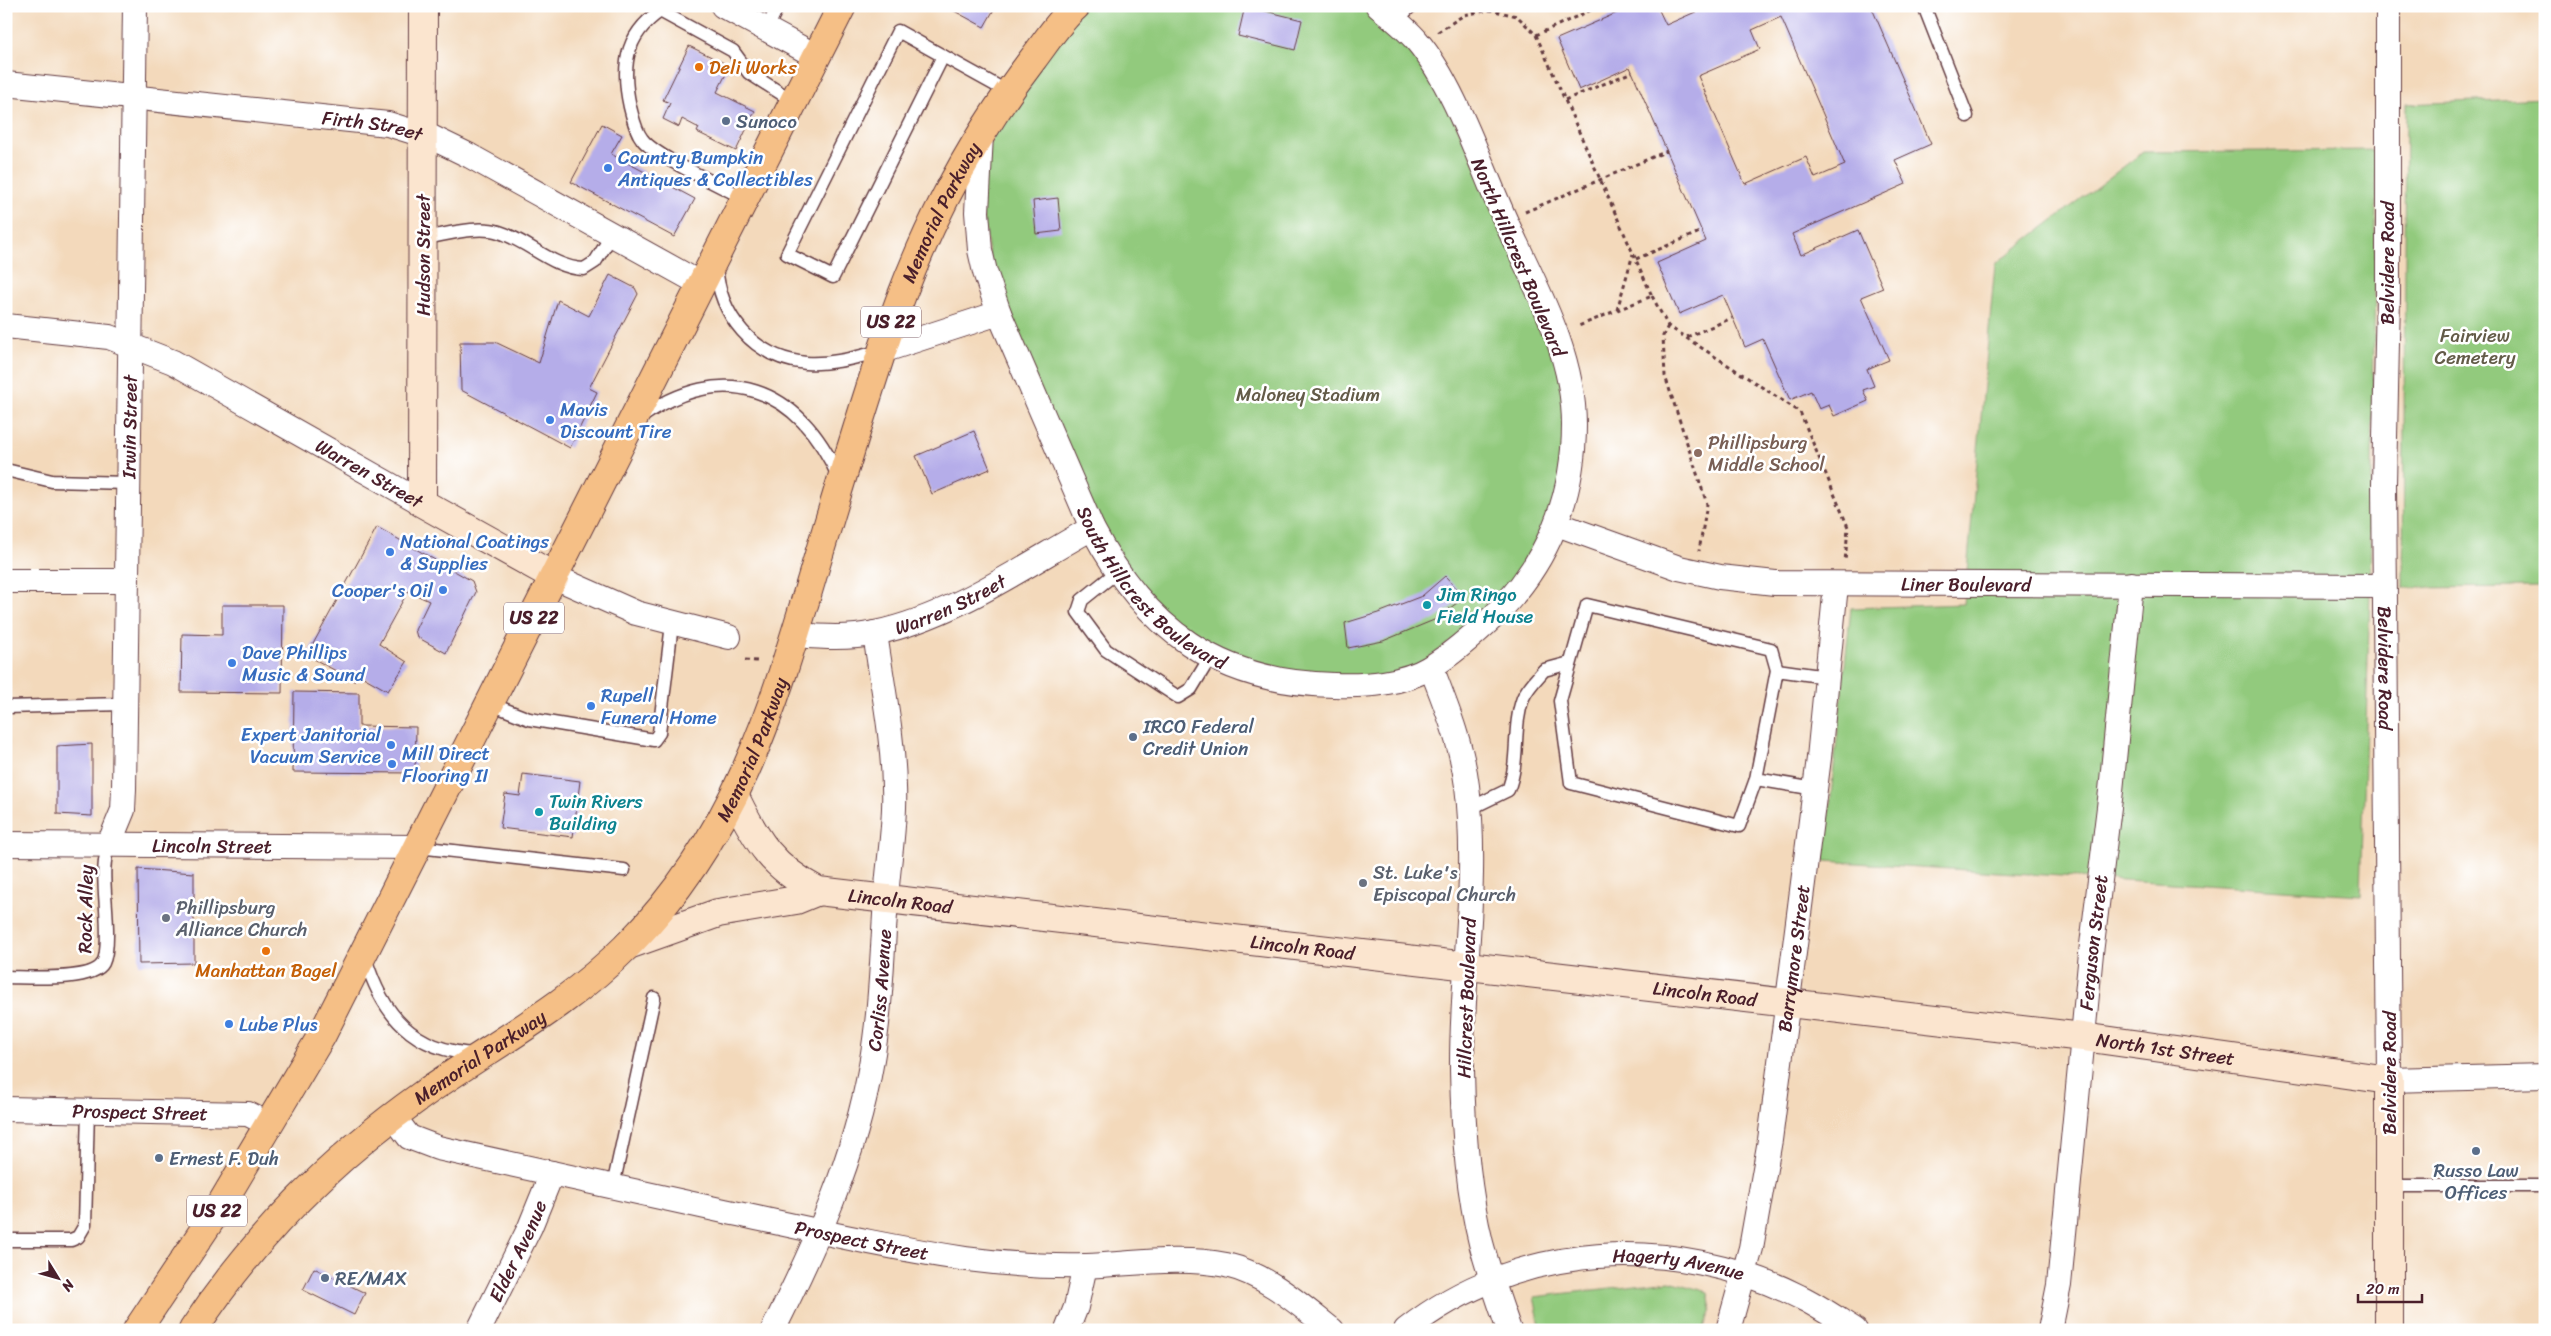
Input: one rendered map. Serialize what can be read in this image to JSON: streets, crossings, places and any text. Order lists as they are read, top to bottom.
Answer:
{
  "streets": {
    "highway": ["Memorial Parkway", "US 22"],
    "main road": [
      "Hudson Street",
      "Belvidere Road",
      "Warren Street",
      "Lincoln Road",
      "North 1st Street"
    ],
    "street": [
      "Firth Street",
      "North Hillcrest Boulevard",
      "Irwin Street",
      "South Hillcrest Boulevard",
      "Liner Boulevard",
      "Lincoln Street",
      "Ferguson Street",
      "Barrymore Street",
      "Corliss Avenue",
      "Hillcrest Boulevard",
      "Prospect Street",
      "Elder Avenue",
      "Hagerty Avenue"
    ],
    "lane": ["Rock Alley"]
  },
  "crossings": [
    ["Firth Street", "Hudson Street"],
    ["Firth Street", "US 22"],
    ["Firth Street", "Irwin Street"],
    ["Memorial Parkway", "Warren Street"],
    ["Memorial Parkway", "South Hillcrest Boulevard"],
    ["Memorial Parkway", "Lincoln Road"],
    ["Memorial Parkway", "Prospect Street"],
    ["Hudson Street", "Warren Street"],
    ["North Hillcrest Boulevard", "South Hillcrest Boulevard"],
    ["North Hillcrest Boulevard", "Liner Boulevard"],
    ["North Hillcrest Boulevard", "Hillcrest Boulevard"],
    ["Belvidere Road", "Liner Boulevard"],
    ["Belvidere Road", "North 1st Street"],
    ["US 22", "Warren Street"],
    ["US 22", "Lincoln Street"],
    ["US 22", "Prospect Street"],
    ["Irwin Street", "Warren Street"],
    ["Irwin Street", "Lincoln Street"],
    ["Irwin Street", "Rock Alley"],
    ["Warren Street", "South Hillcrest Boulevard"],
    ["Warren Street", "Corliss Avenue"],
    ["South Hillcrest Boulevard", "Hillcrest Boulevard"],
    ["Liner Boulevard", "Ferguson Street"],
    ["Liner Boulevard", "Barrymore Street"],
    ["Lincoln Street", "Rock Alley"],
    ["Lincoln Road", "Barrymore Street"],
    ["Lincoln Road", "Corliss Avenue"],
    ["Lincoln Road", "Hillcrest Boulevard"],
    ["Lincoln Road", "North 1st Street"],
    ["Ferguson Street", "North 1st Street"],
    ["Barrymore Street", "North 1st Street"],
    ["Barrymore Street", "Hagerty Avenue"],
    ["Corliss Avenue", "Prospect Street"],
    ["Hillcrest Boulevard", "Hagerty Avenue"],
    ["Prospect Street", "Elder Avenue"]
  ],
  "parks": ["Fairview Cemetery", "Maloney Stadium"],
  "places": [
    "Deli Works",
    "Sunoco",
    "Country Bumpkin Antiques & Collectibles",
    "Mavis Discount Tire",
    "Phillipsburg Middle School",
    "National Coatings & Supplies",
    "Cooper's Oil",
    "Jim Ringo Field House",
    "Dave Phillips Music & Sound",
    "Rupell Funeral Home",
    "IRCO Federal Credit Union",
    "Expert Janitorial Vacuum Service",
    "Mill Direct Flooring II",
    "Twin Rivers Building",
    "St. Luke's Episcopal Church",
    "Phillipsburg Alliance Church",
    "Manhattan Bagel",
    "Lube Plus",
    "Russo Law Offices",
    "Ernest F. Duh",
    "RE/MAX"
  ],
  "scale_bar": "20 m",
  "north": "bottom right"
}
